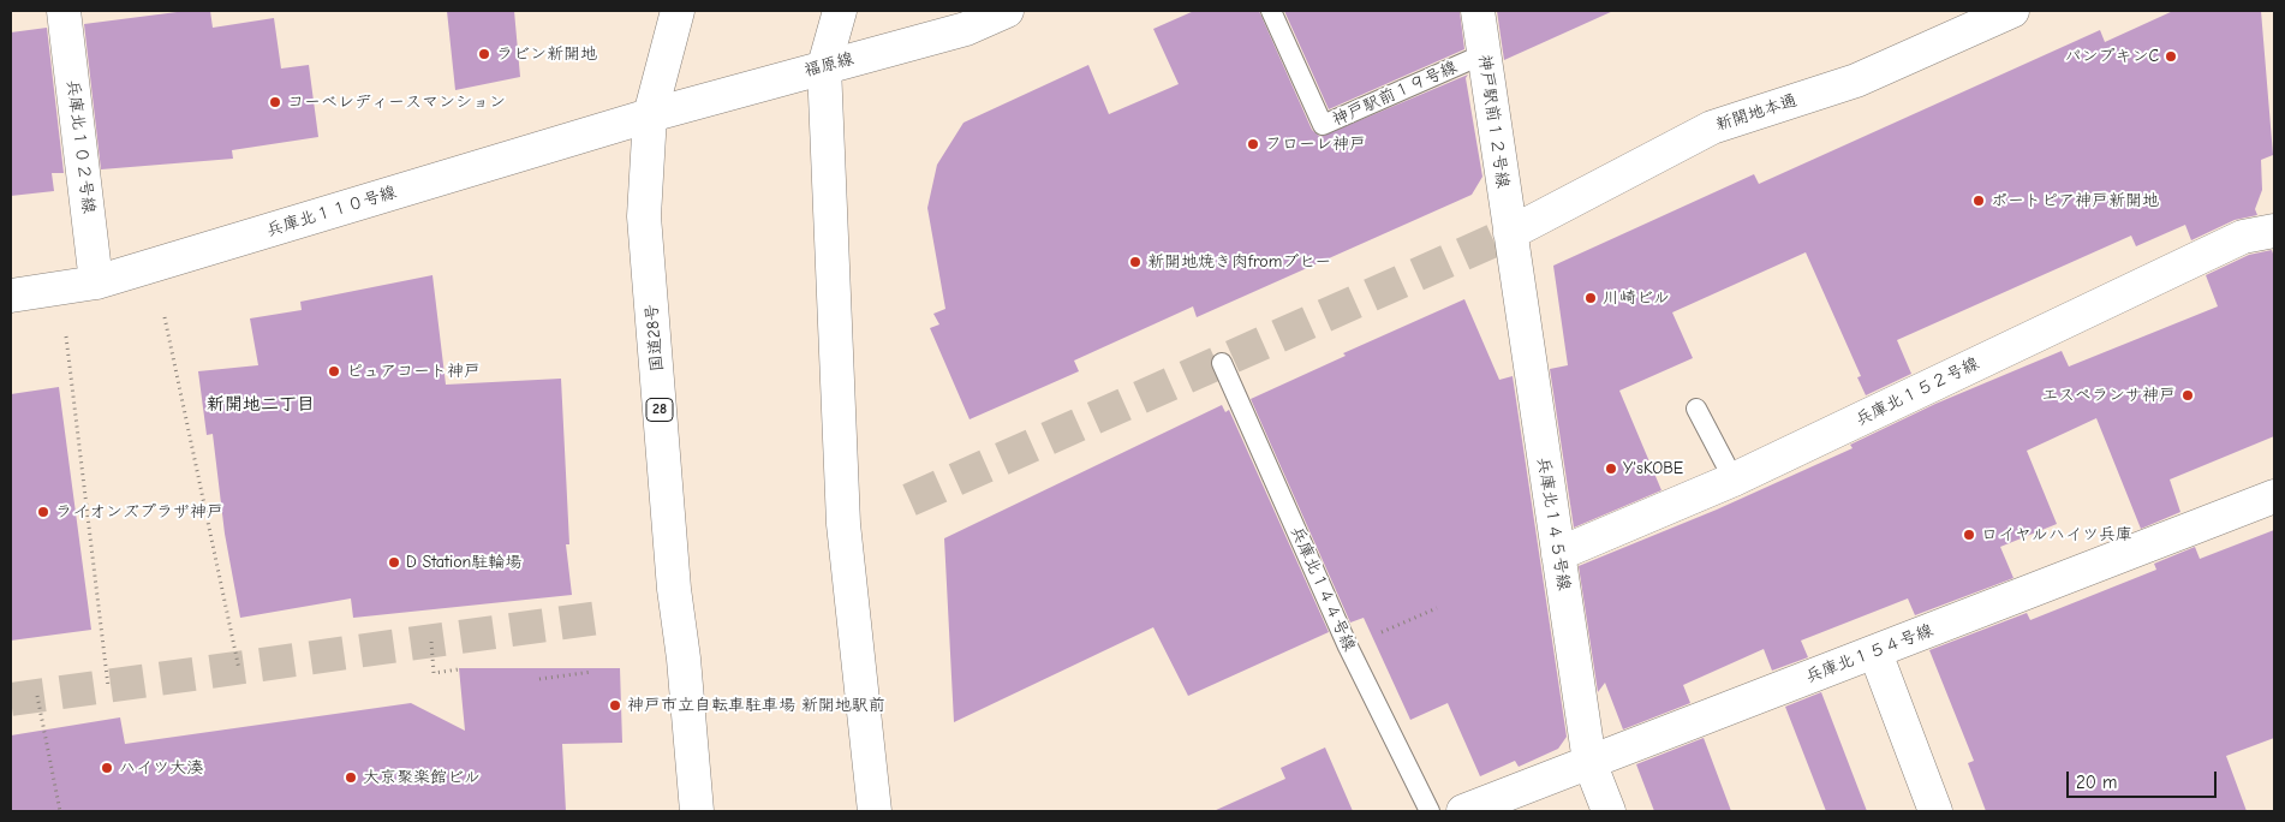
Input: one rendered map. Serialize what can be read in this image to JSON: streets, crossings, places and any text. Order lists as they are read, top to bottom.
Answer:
{
  "streets": {
    "main road": [
      "福原線",
      "新開地本通",
      "神戸駅前１２号線",
      "兵庫北１０２号線",
      "兵庫北１１０号線",
      "国道28号",
      "兵庫北１５２号線",
      "28",
      "兵庫北１４５号線",
      "兵庫北１５４号線"
    ],
    "lane": ["神戸駅前１９号線", "兵庫北１４４号線"]
  },
  "crossings": [
    ["福原線", "兵庫北１１０号線"],
    ["福原線", "国道28号"],
    ["神戸駅前１９号線", "神戸駅前１２号線"],
    ["新開地本通", "神戸駅前１２号線"],
    ["新開地本通", "兵庫北１４５号線"],
    ["神戸駅前１２号線", "兵庫北１４５号線"],
    ["兵庫北１０２号線", "兵庫北１１０号線"],
    ["兵庫北１１０号線", "国道28号"],
    ["兵庫北１５２号線", "兵庫北１４５号線"],
    ["兵庫北１４５号線", "兵庫北１５４号線"]
  ],
  "districts": ["新開地二丁目"],
  "places": [
    "ラビン新開地",
    "パンプキンC",
    "コーベレディースマンション",
    "フローレ神戸",
    "ポートピア神戸新開地",
    "新開地焼き肉fromブヒー",
    "川崎ビル",
    "ピュアコート神戸",
    "エスペランサ神戸",
    "Y'sKOBE",
    "ライオンズプラザ神戸",
    "ロイヤルハイツ兵庫",
    "D Station駐輪場",
    "神戸市立自転車駐車場 新開地駅前",
    "ハイツ大湊",
    "大京聚楽館ビル"
  ],
  "scale_bar": "20 m"
}
